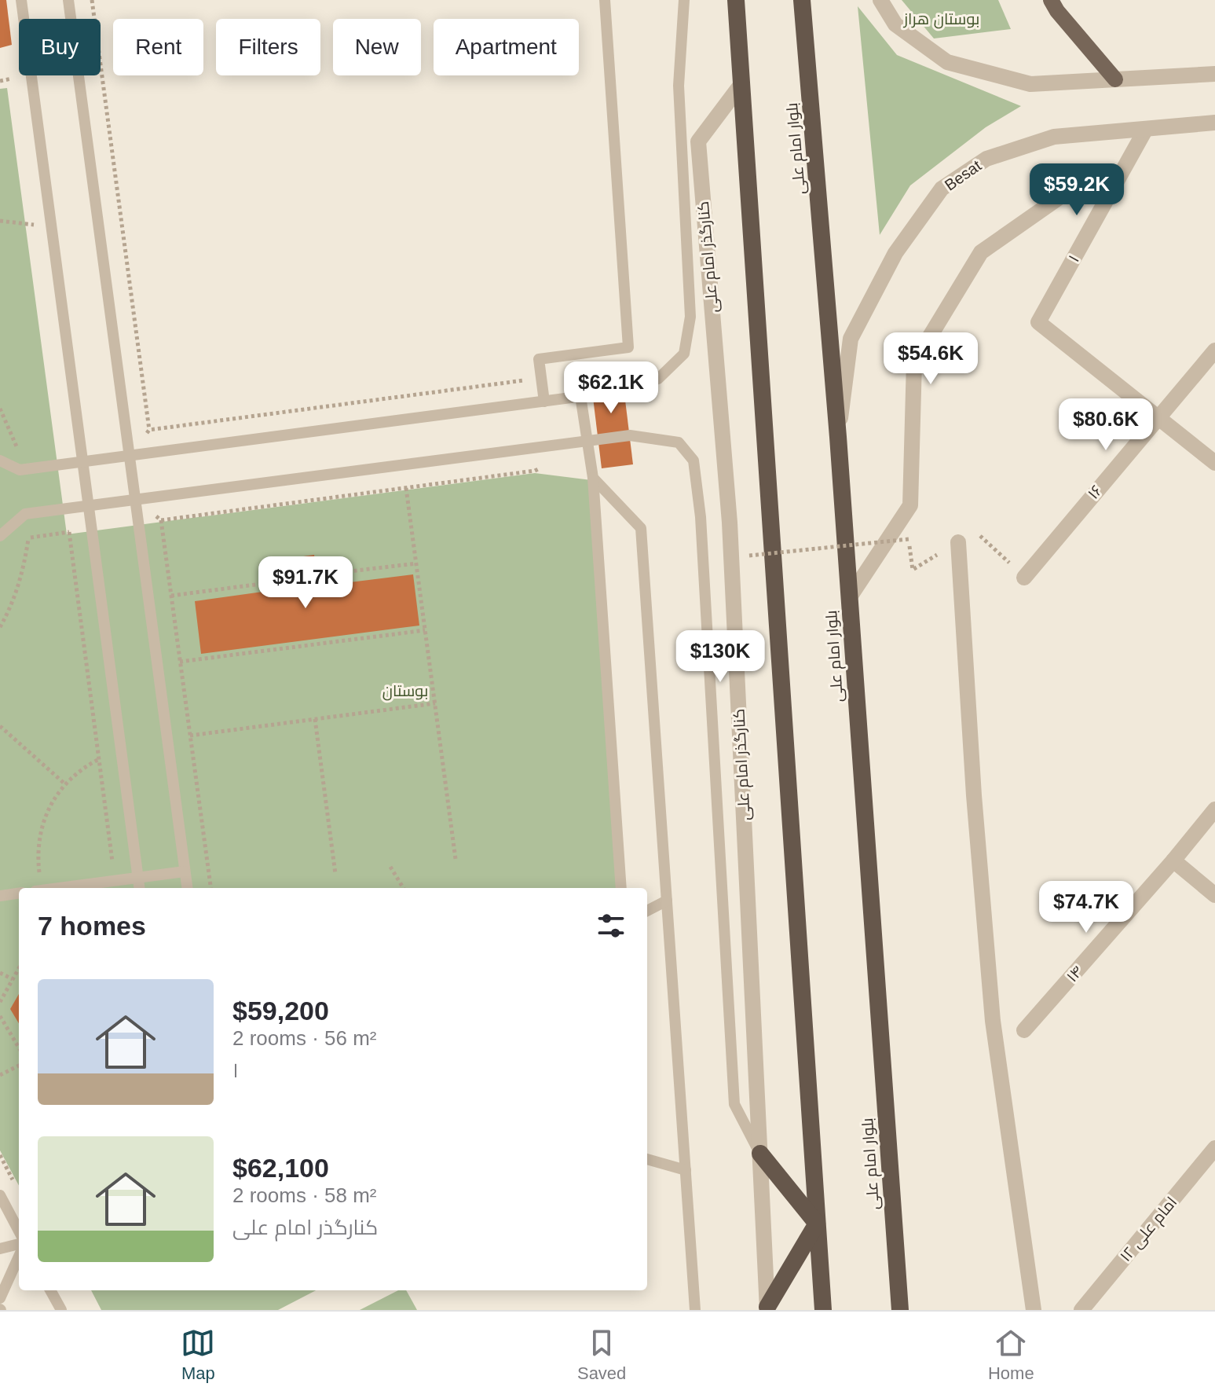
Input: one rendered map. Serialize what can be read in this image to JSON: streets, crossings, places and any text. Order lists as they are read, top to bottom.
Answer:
{
  "streets": {
    "highway": ["بلوار امام علی"],
    "street": [
      "Besat",
      "کنارگذر امام علی",
      "۱",
      "۱۶",
      "۱۴",
      "امام علی ۱۲"
    ]
  },
  "crossings": [
    ["بلوار امام علی", "Besat"],
    ["Besat", "۱"],
    ["۱", "۱۶"]
  ],
  "parks": ["بوستان هراز", "بوستان"],
  "page": {
    "chip": [
      "Buy",
      "Rent",
      "Filters",
      "New",
      "Apartment"
    ],
    "price": [
      "$59.2K",
      "$54.6K",
      "$62.1K",
      "$80.6K",
      "$91.7K",
      "$130K",
      "$74.7K"
    ],
    "heading": "7 homes",
    "list": [
      {
        "name": "$59,200",
        "note": "2 rooms · 56 m² · ۱"
      },
      {
        "name": "$62,100",
        "note": "2 rooms · 58 m² · کنارگذر امام علی"
      }
    ],
    "tabs": ["Map", "Saved", "Home"]
  }
}
